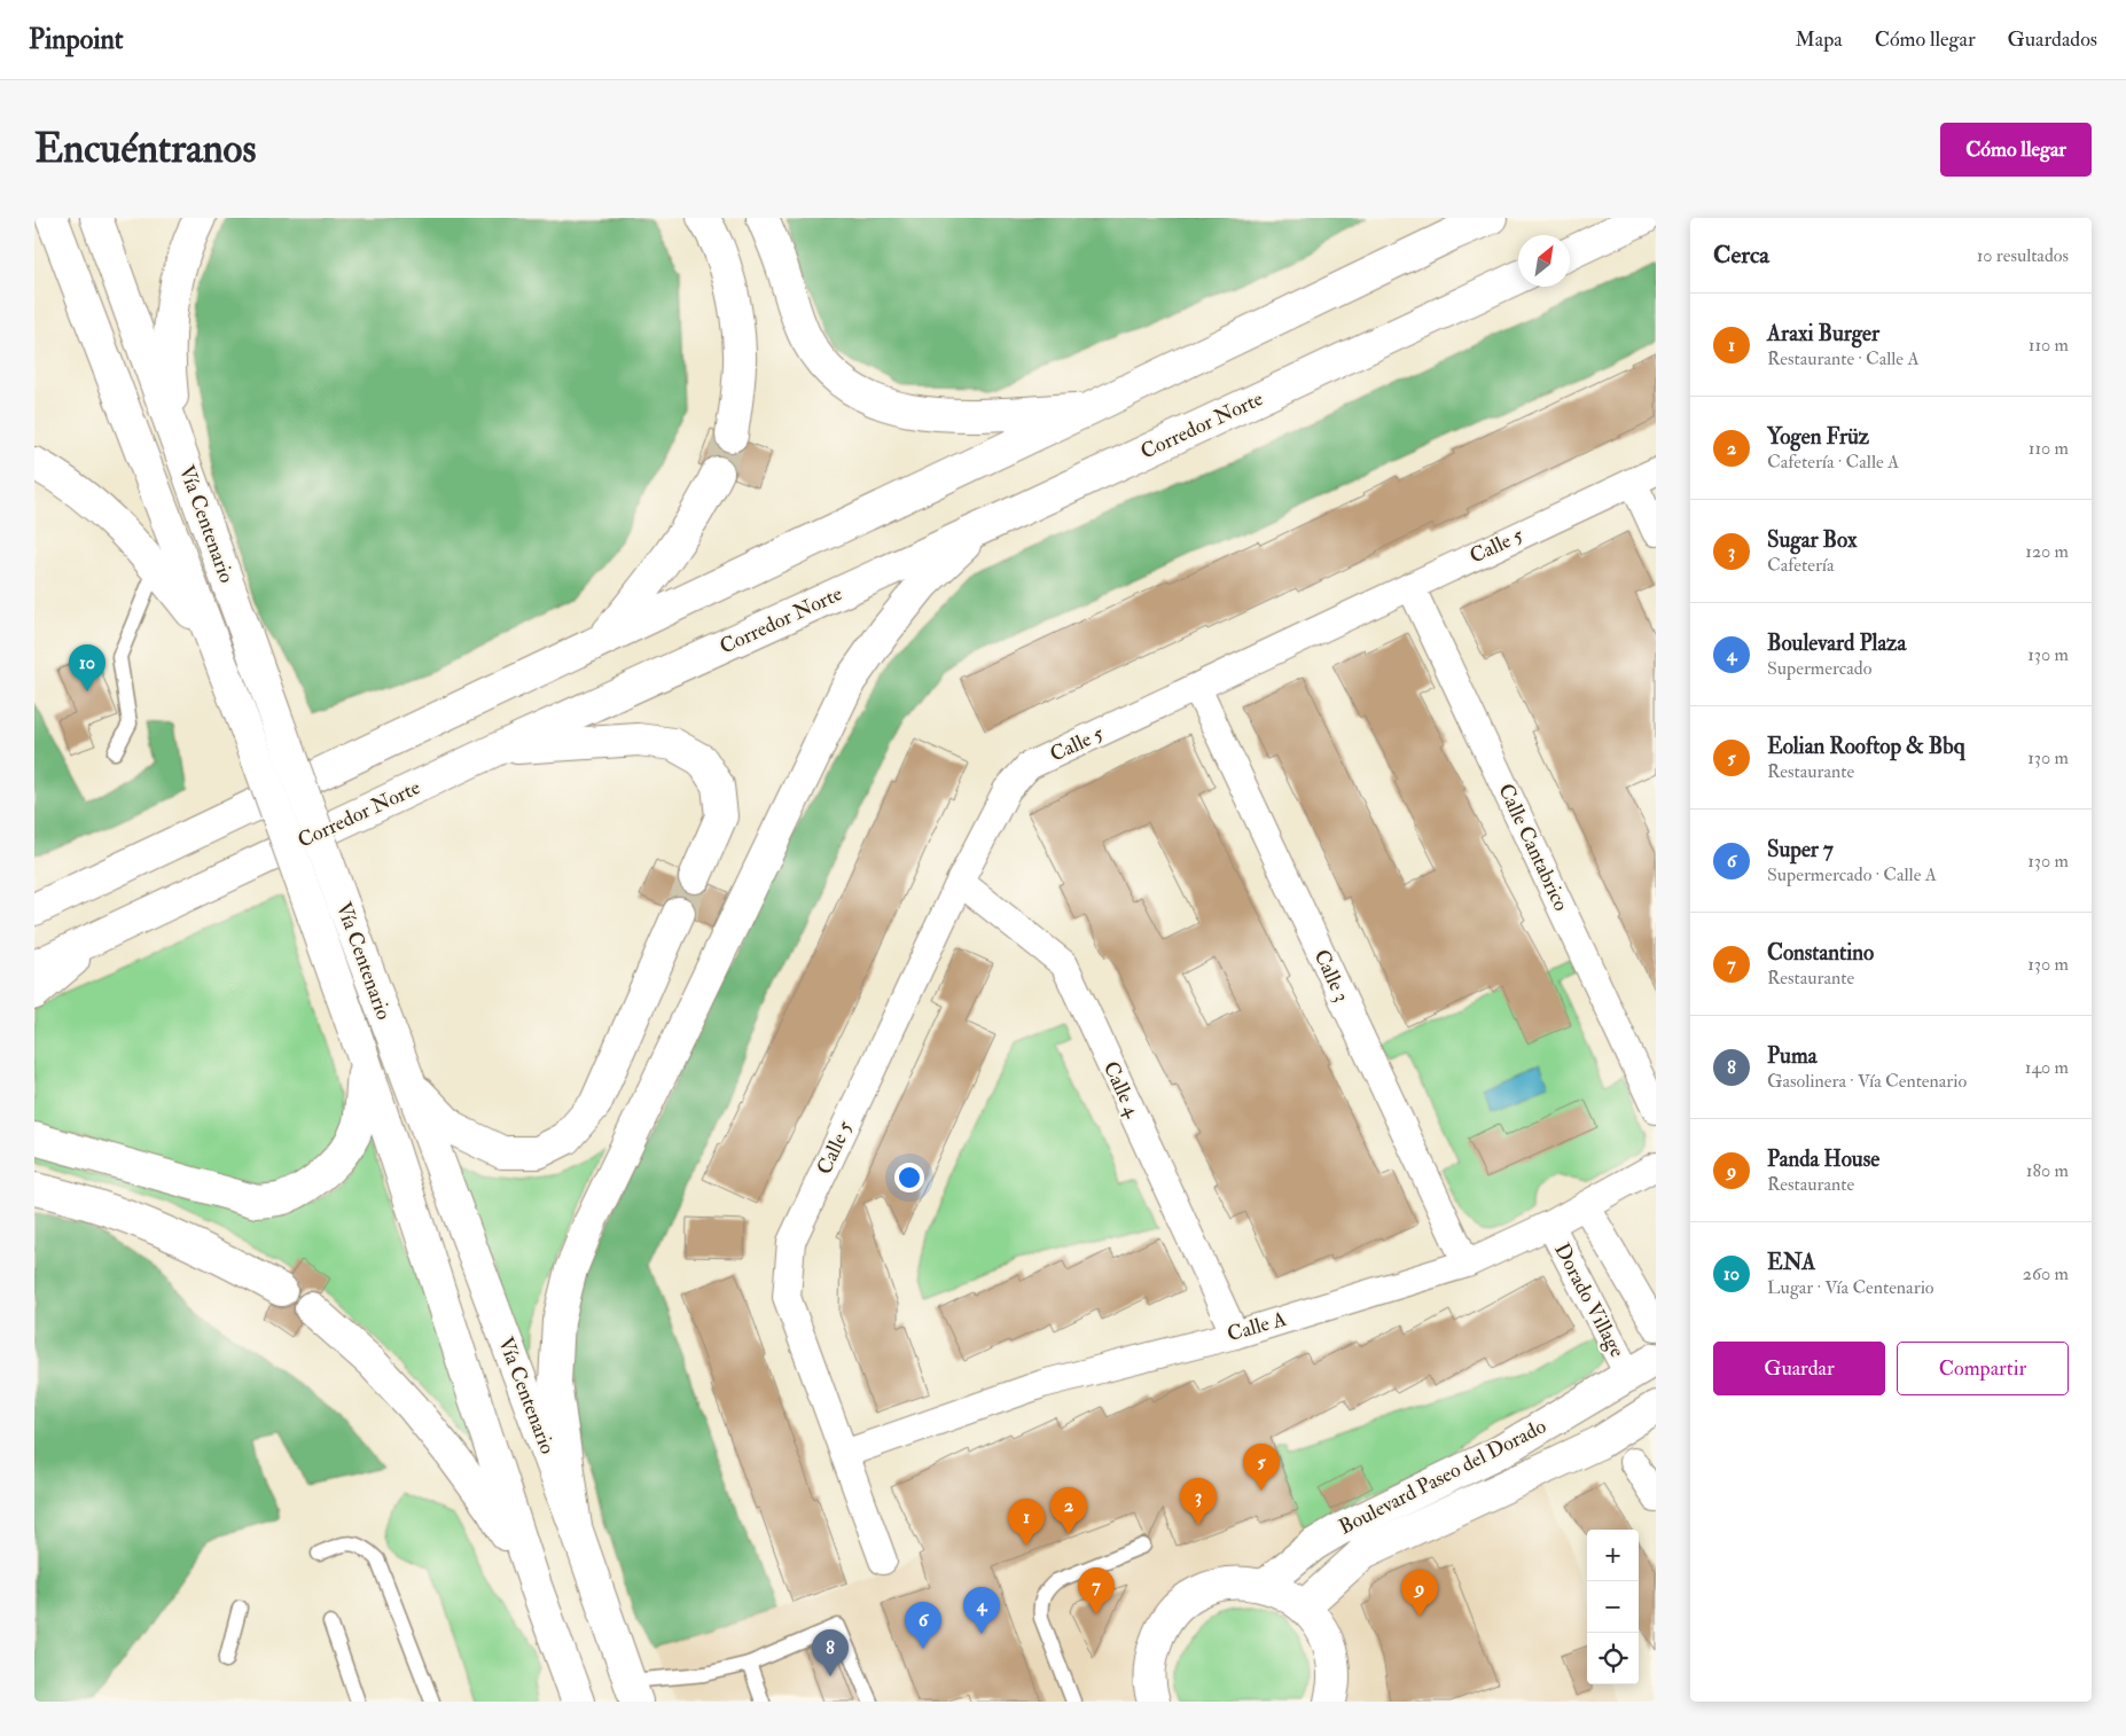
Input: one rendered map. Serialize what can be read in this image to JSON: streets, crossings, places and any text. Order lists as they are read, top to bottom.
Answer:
{
  "streets": {
    "main road": ["Corredor Norte", "Vía Centenario", "Boulevard Paseo del Dorado"],
    "street": [
      "Calle 5",
      "Calle Cantabrico",
      "Calle 3",
      "Calle 4",
      "Dorado Village",
      "Calle A"
    ]
  },
  "crossings": [
    ["Calle 5", "Calle Cantabrico"],
    ["Calle 5", "Calle 3"],
    ["Calle 5", "Calle 4"],
    ["Calle 5", "Calle A"],
    ["Calle 3", "Calle A"],
    ["Calle 4", "Calle A"],
    ["Dorado Village", "Calle A"],
    ["Dorado Village", "Boulevard Paseo del Dorado"]
  ],
  "north": "top right",
  "page": {
    "header": "Pinpoint",
    "nav": ["Mapa", "Cómo llegar", "Guardados"],
    "buttons": [
      "Cómo llegar",
      ["Guardar", "Compartir"]
    ],
    "title": "Encuéntranos",
    "heading": ["Cerca", "10 resultados"],
    "list": [
      {
        "mark": "1",
        "name": "Araxi Burger",
        "note": "Restaurante · Calle A",
        "value": "110 m"
      },
      {
        "mark": "2",
        "name": "Yogen Früz",
        "note": "Cafetería · Calle A",
        "value": "110 m"
      },
      {
        "mark": "3",
        "name": "Sugar Box",
        "note": "Cafetería",
        "value": "120 m"
      },
      {
        "mark": "4",
        "name": "Boulevard Plaza",
        "note": "Supermercado",
        "value": "130 m"
      },
      {
        "mark": "5",
        "name": "Eolian Rooftop & Bbq",
        "note": "Restaurante",
        "value": "130 m"
      },
      {
        "mark": "6",
        "name": "Super 7",
        "note": "Supermercado · Calle A",
        "value": "130 m"
      },
      {
        "mark": "7",
        "name": "Constantino",
        "note": "Restaurante",
        "value": "130 m"
      },
      {
        "mark": "8",
        "name": "Puma",
        "note": "Gasolinera · Vía Centenario",
        "value": "140 m"
      },
      {
        "mark": "9",
        "name": "Panda House",
        "note": "Restaurante",
        "value": "180 m"
      },
      {
        "mark": "10",
        "name": "ENA",
        "note": "Lugar · Vía Centenario",
        "value": "260 m"
      }
    ],
    "pins": [
      "10",
      "5",
      "3",
      "2",
      "1",
      "7",
      "9",
      "4",
      "6",
      "8"
    ],
    "map_buttons": ["+", "−"]
  }
}
